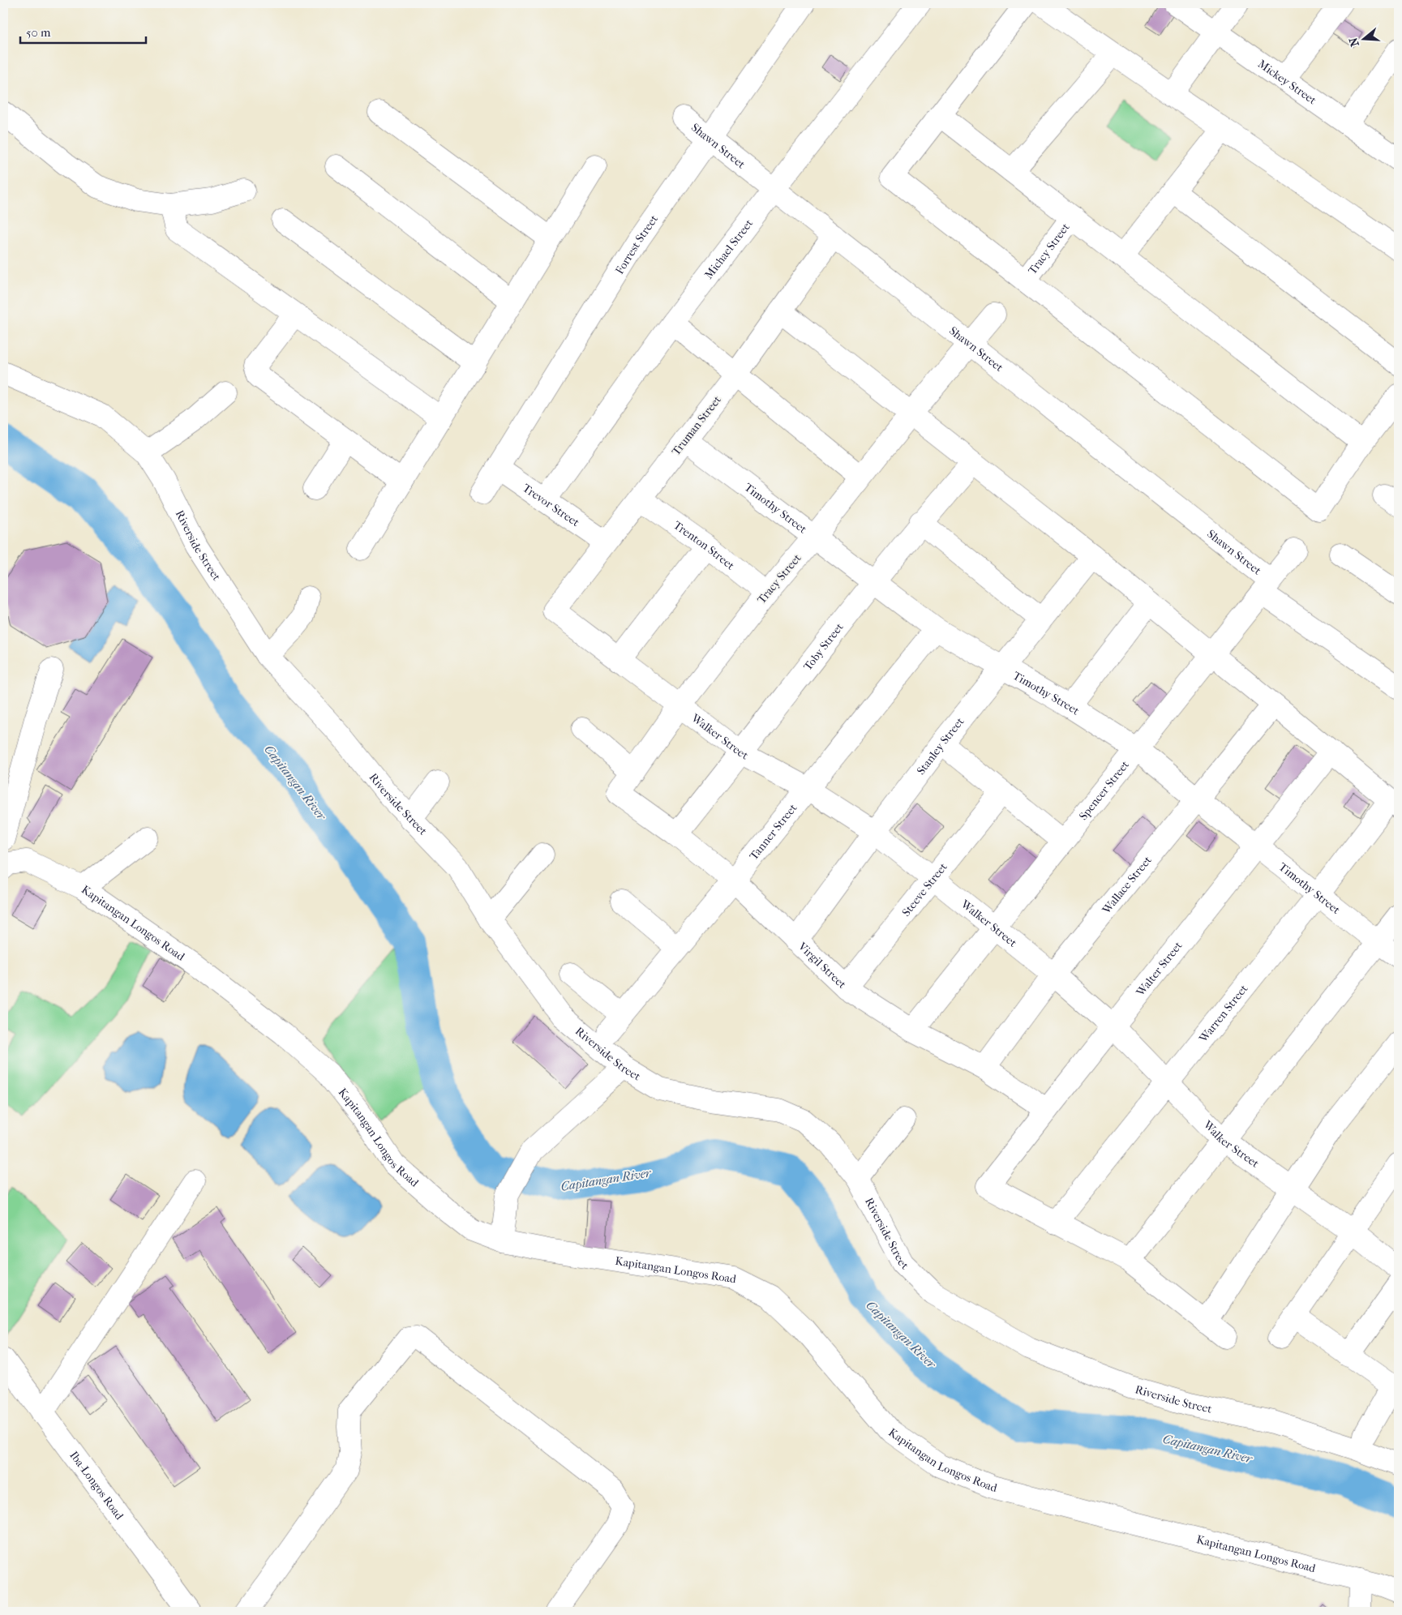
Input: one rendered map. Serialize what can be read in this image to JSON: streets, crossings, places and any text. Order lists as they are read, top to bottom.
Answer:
{
  "streets": {
    "street": [
      "Mickey Street",
      "Shawn Street",
      "Forrest Street",
      "Michael Street",
      "Tracy Street",
      "Truman Street",
      "Trevor Street",
      "Timothy Street",
      "Riverside Street",
      "Trenton Street",
      "Toby Street",
      "Walker Street",
      "Stanley Street",
      "Spencer Street",
      "Tanner Street",
      "Wallace Street",
      "Steeve Street",
      "Kapitangan Longos Road",
      "Virgil Street",
      "Walter Street",
      "Warren Street",
      "Iba-Longos Road"
    ]
  },
  "crossings": [
    ["Shawn Street", "Forrest Street"],
    ["Shawn Street", "Michael Street"],
    ["Shawn Street", "Tracy Street"],
    ["Shawn Street", "Truman Street"],
    ["Shawn Street", "Spencer Street"],
    ["Forrest Street", "Trevor Street"],
    ["Michael Street", "Trevor Street"],
    ["Tracy Street", "Timothy Street"],
    ["Tracy Street", "Trenton Street"],
    ["Tracy Street", "Walker Street"],
    ["Tracy Street", "Virgil Street"],
    ["Truman Street", "Trevor Street"],
    ["Truman Street", "Timothy Street"],
    ["Truman Street", "Trenton Street"],
    ["Truman Street", "Walker Street"],
    ["Timothy Street", "Toby Street"],
    ["Timothy Street", "Stanley Street"],
    ["Timothy Street", "Spencer Street"],
    ["Timothy Street", "Tanner Street"],
    ["Timothy Street", "Wallace Street"],
    ["Timothy Street", "Walter Street"],
    ["Timothy Street", "Warren Street"],
    ["Toby Street", "Walker Street"],
    ["Toby Street", "Virgil Street"],
    ["Walker Street", "Stanley Street"],
    ["Walker Street", "Spencer Street"],
    ["Walker Street", "Tanner Street"],
    ["Walker Street", "Wallace Street"],
    ["Walker Street", "Steeve Street"],
    ["Walker Street", "Walter Street"],
    ["Walker Street", "Warren Street"],
    ["Stanley Street", "Virgil Street"],
    ["Spencer Street", "Virgil Street"],
    ["Tanner Street", "Virgil Street"],
    ["Wallace Street", "Virgil Street"],
    ["Steeve Street", "Virgil Street"],
    ["Virgil Street", "Walter Street"],
    ["Walter Street", "Warren Street"]
  ],
  "water": ["Capitangan River"],
  "scale_bar": "50 m",
  "north": "left"
}
